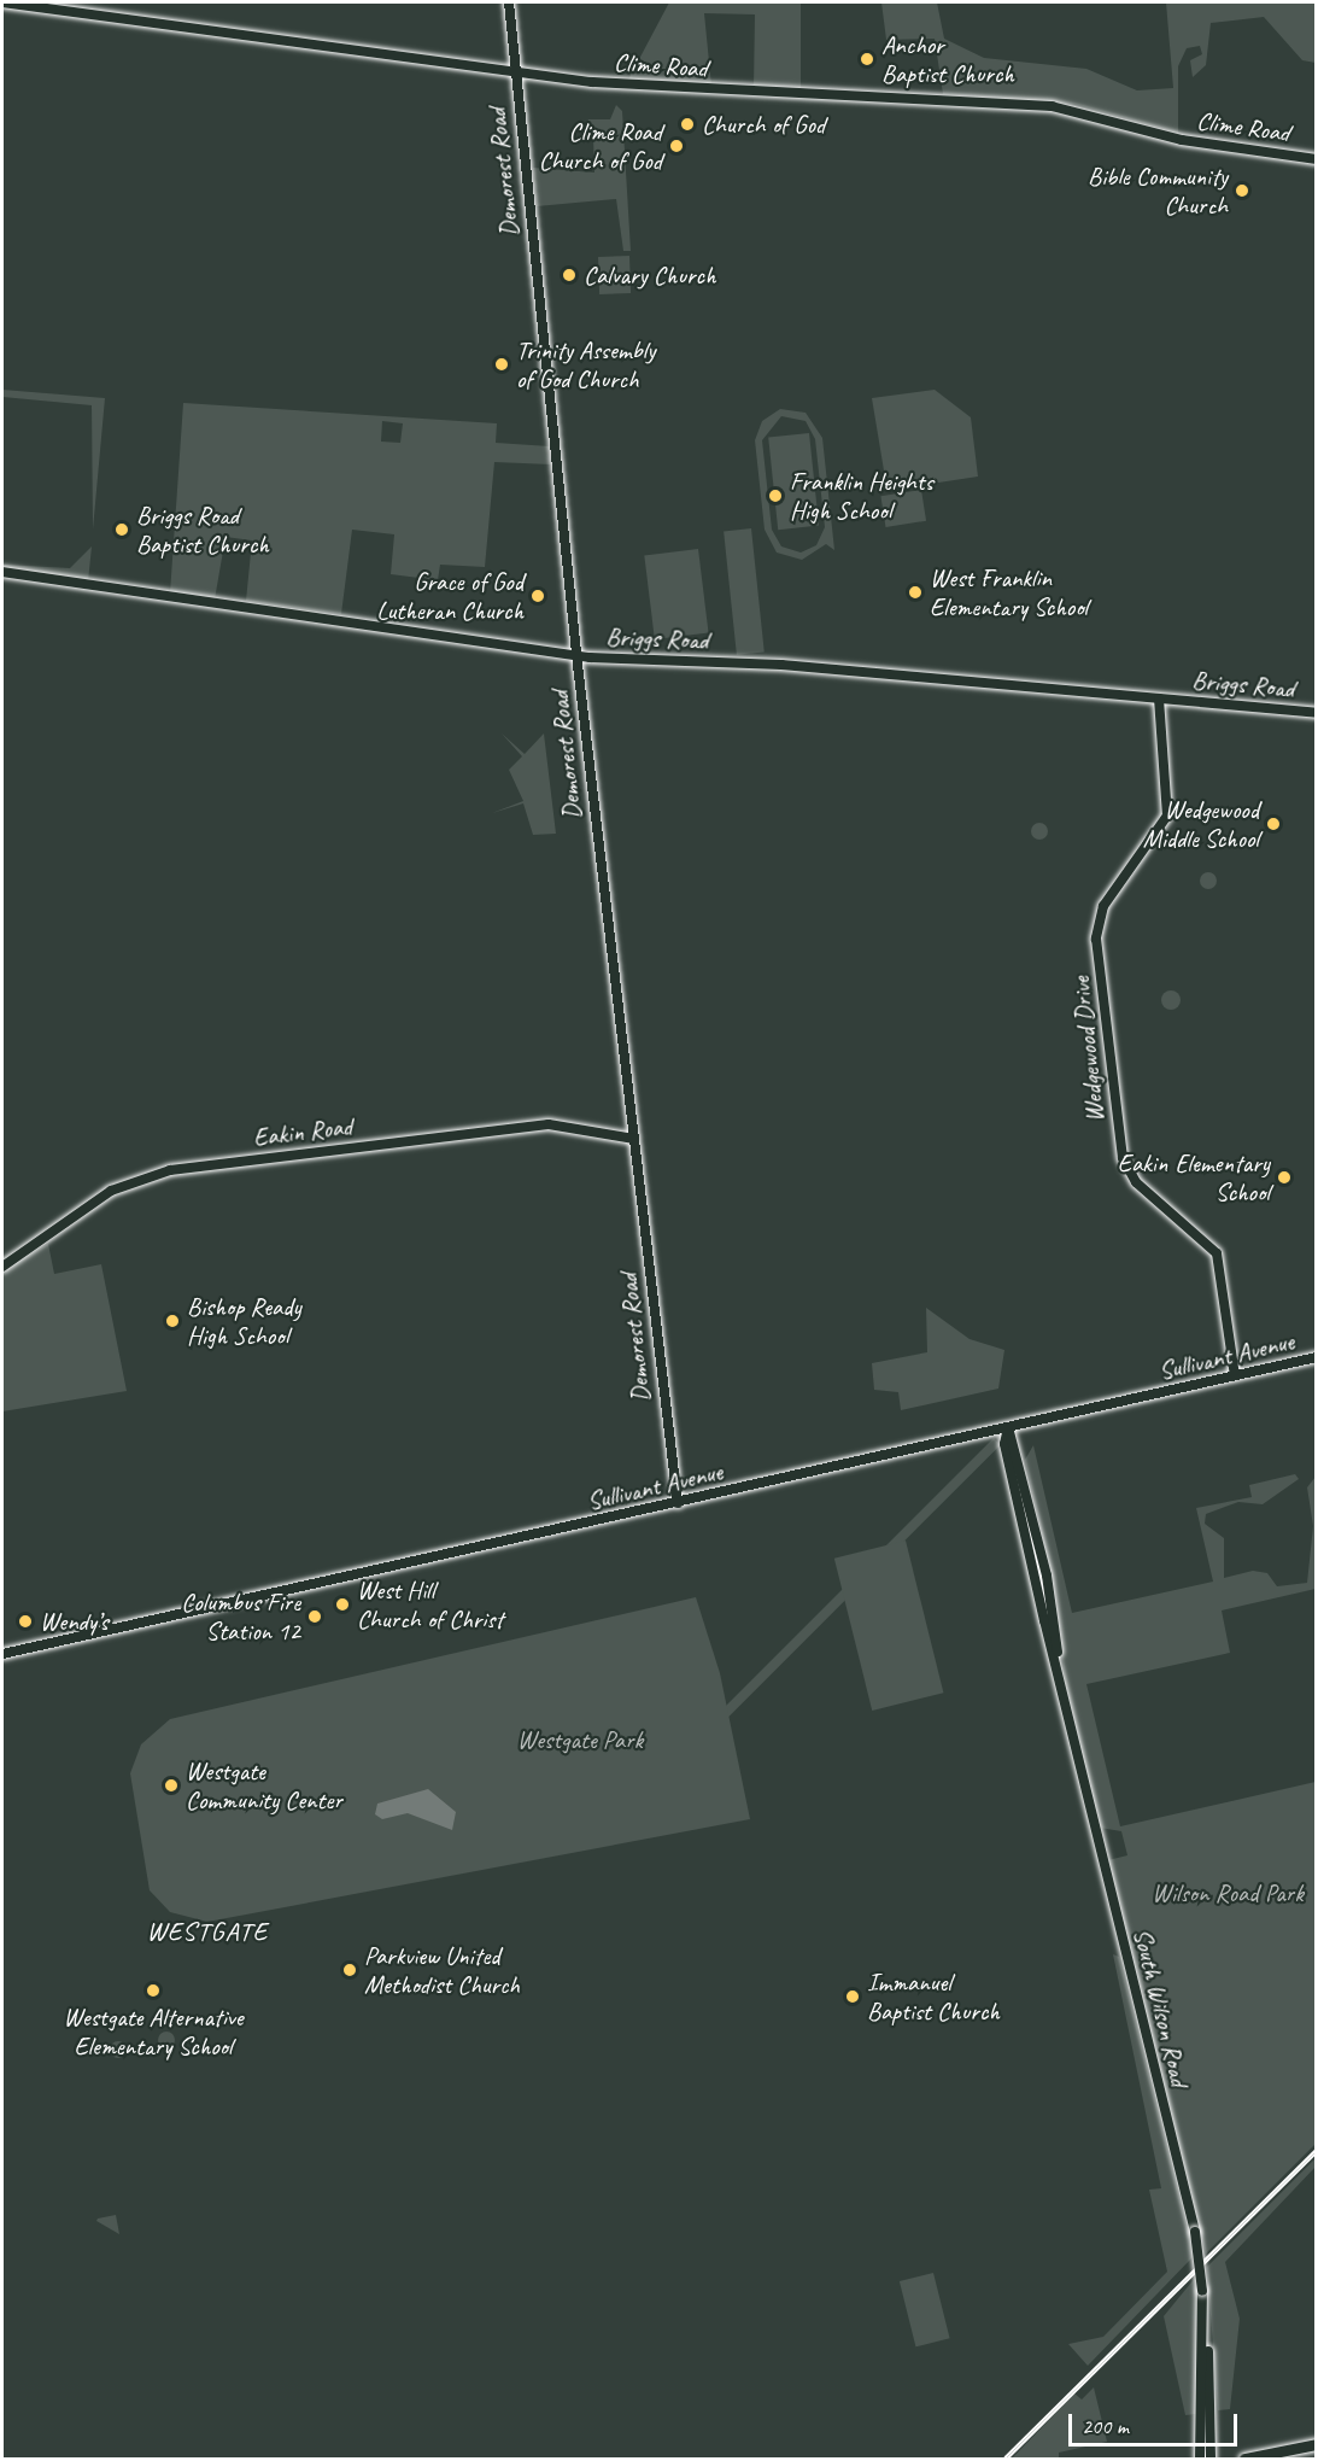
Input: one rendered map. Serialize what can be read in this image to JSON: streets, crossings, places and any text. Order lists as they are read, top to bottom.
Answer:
{
  "streets": {
    "street": [
      "Clime Road",
      "Demorest Road",
      "Briggs Road",
      "Wedgewood Drive",
      "Eakin Road",
      "Sullivant Avenue",
      "South Wilson Road"
    ]
  },
  "crossings": [
    ["Clime Road", "Demorest Road"],
    ["Demorest Road", "Briggs Road"],
    ["Demorest Road", "Eakin Road"],
    ["Demorest Road", "Sullivant Avenue"],
    ["Briggs Road", "Wedgewood Drive"],
    ["Wedgewood Drive", "Sullivant Avenue"],
    ["Sullivant Avenue", "South Wilson Road"]
  ],
  "districts": ["WESTGATE"],
  "parks": ["Westgate Park", "Wilson Road Park"],
  "places": [
    "Anchor Baptist Church",
    "Church of God",
    "Clime Road Church of God",
    "Bible Community Church",
    "Calvary Church",
    "Trinity Assembly of God Church",
    "Franklin Heights High School",
    "Briggs Road Baptist Church",
    "West Franklin Elementary School",
    "Grace of God Lutheran Church",
    "Wedgewood Middle School",
    "Eakin Elementary School",
    "Bishop Ready High School",
    "West Hill Church of Christ",
    "Columbus Fire Station 12",
    "Wendy’s",
    "Westgate Community Center",
    "Parkview United Methodist Church",
    "Westgate Alternative Elementary School",
    "Immanuel Baptist Church"
  ],
  "scale_bar": "200 m"
}
